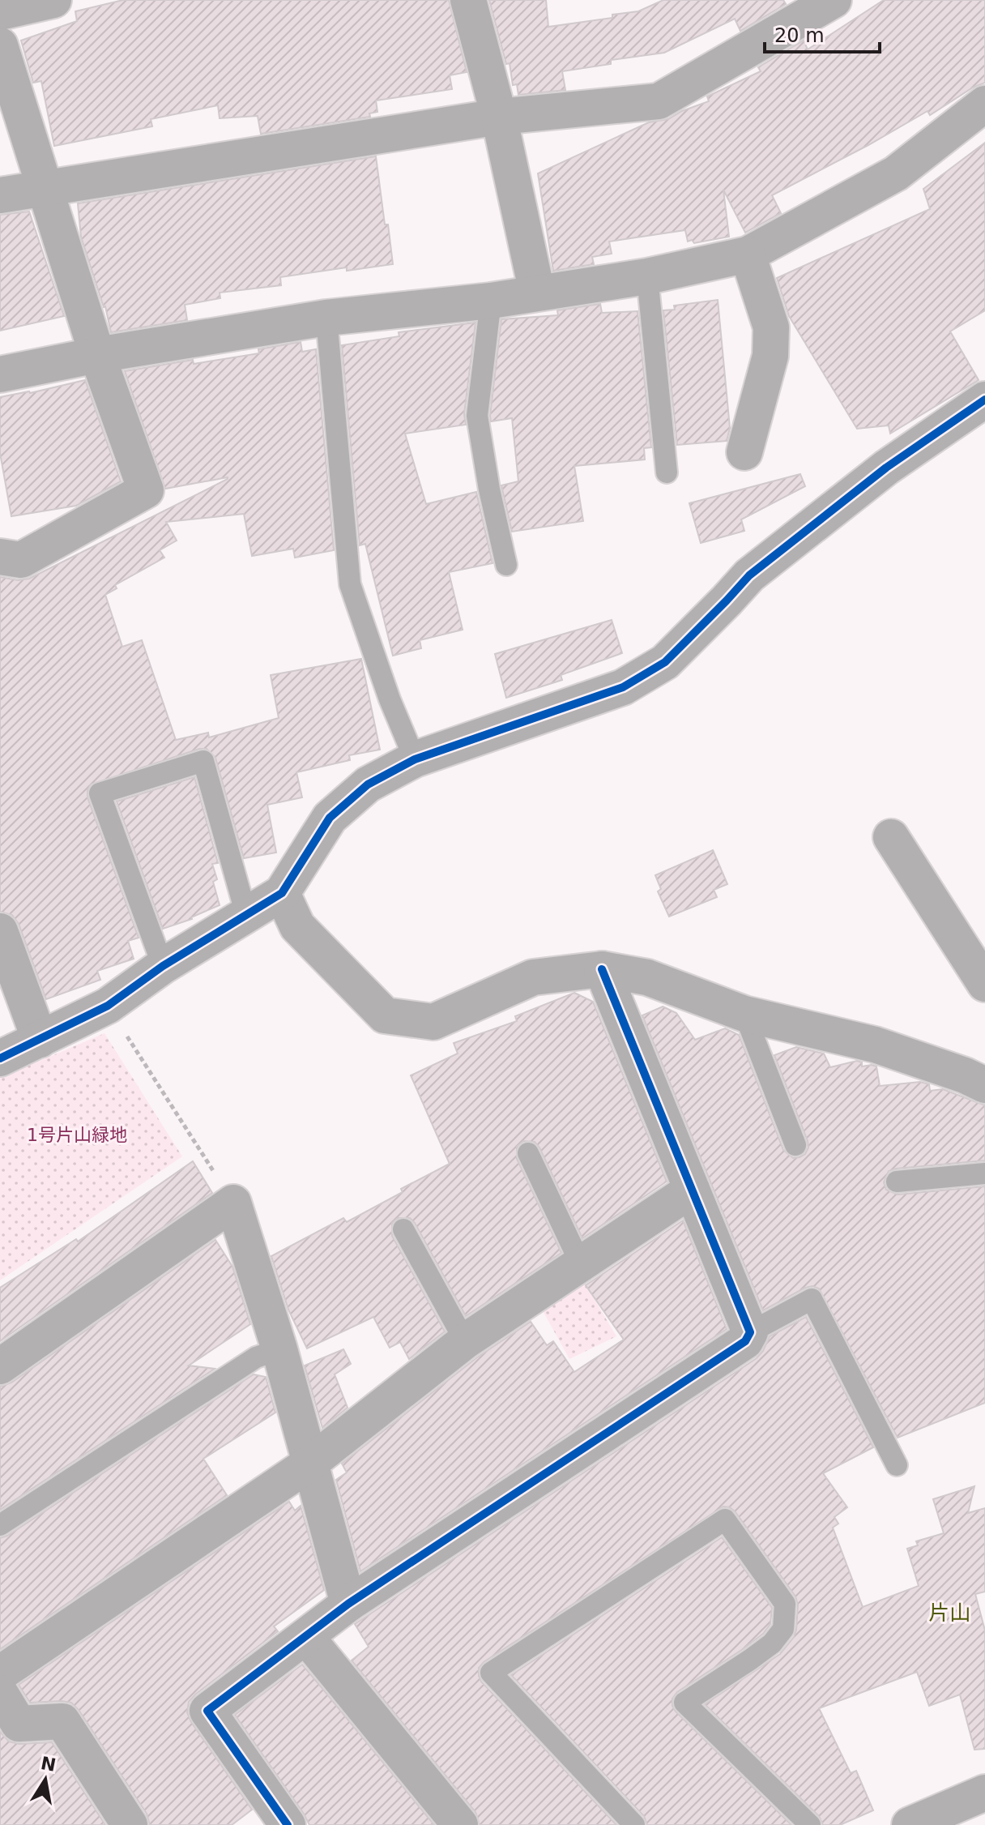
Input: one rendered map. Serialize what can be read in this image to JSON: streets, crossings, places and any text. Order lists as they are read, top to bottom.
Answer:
{
  "districts": ["片山"],
  "parks": ["1号片山緑地"],
  "scale_bar": "20 m",
  "north": "top"
}
